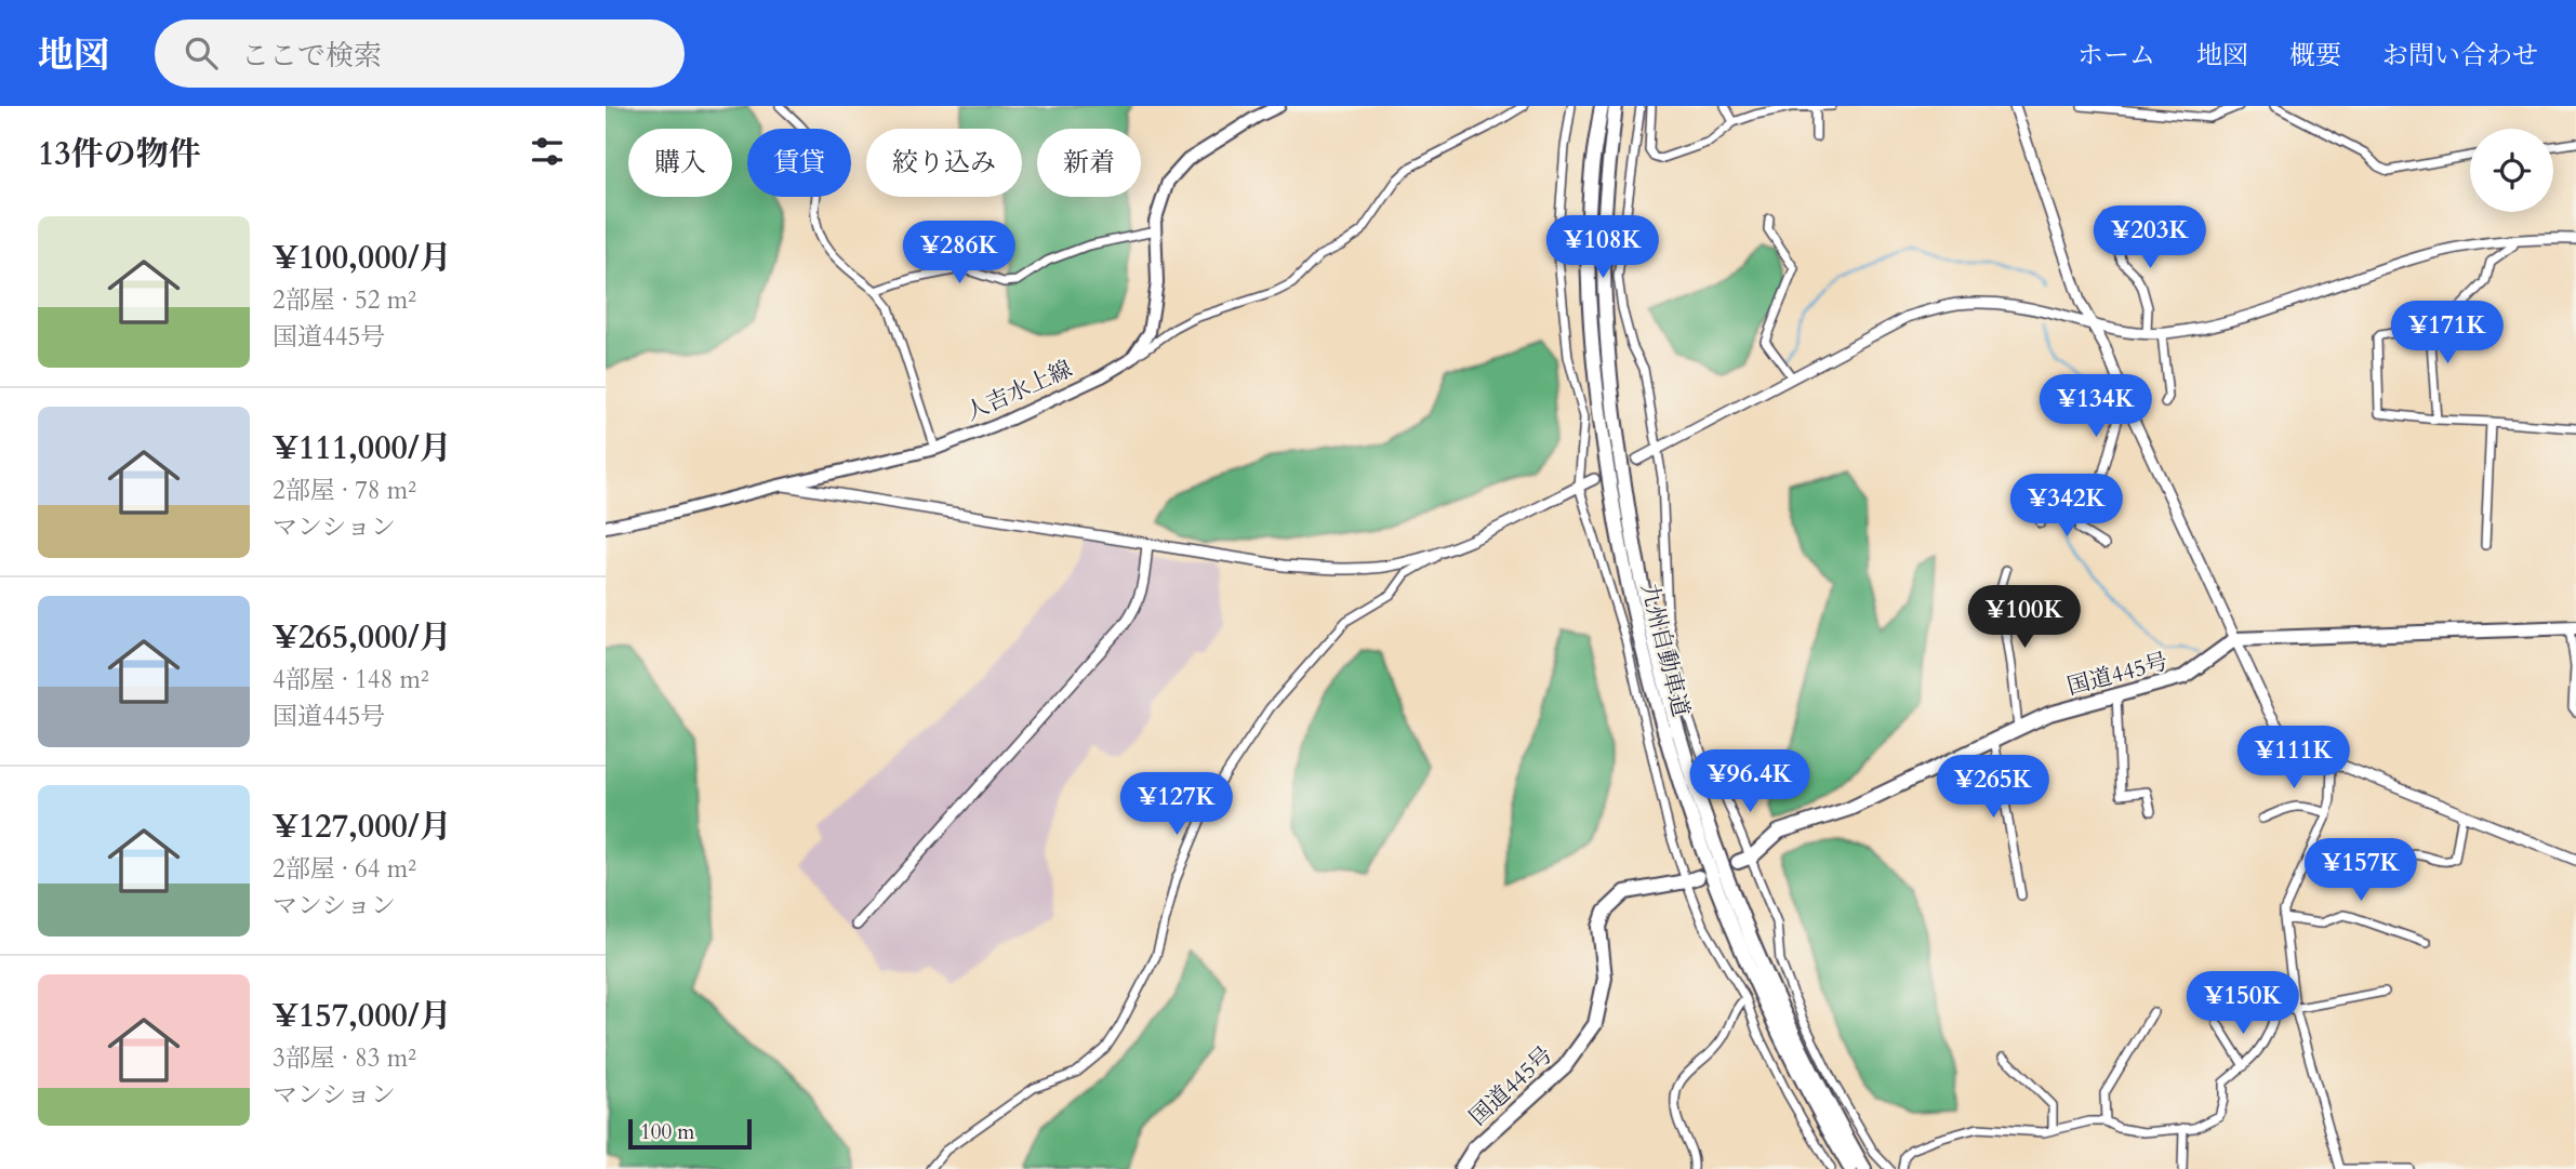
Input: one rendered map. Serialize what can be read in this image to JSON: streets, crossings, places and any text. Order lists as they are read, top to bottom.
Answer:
{
  "streets": {
    "highway": ["九州自動車道", "国道445号"],
    "main road": ["人吉水上線"]
  },
  "scale_bar": "100 m",
  "page": {
    "header": "地図",
    "search": "ここで検索",
    "nav": [
      "ホーム",
      "地図",
      "概要",
      "お問い合わせ"
    ],
    "heading": "13件の物件",
    "chip": [
      "購入",
      "賃貸",
      "絞り込み",
      "新着"
    ],
    "list": [
      {
        "name": "¥100,000/月",
        "note": "2部屋 · 52 m² · 国道445号"
      },
      {
        "name": "¥111,000/月",
        "note": "2部屋 · 78 m² · マンション"
      },
      {
        "name": "¥265,000/月",
        "note": "4部屋 · 148 m² · 国道445号"
      },
      {
        "name": "¥127,000/月",
        "note": "2部屋 · 64 m² · マンション"
      },
      {
        "name": "¥157,000/月",
        "note": "3部屋 · 83 m² · マンション"
      }
    ],
    "price": [
      "¥203K",
      "¥108K",
      "¥286K",
      "¥171K",
      "¥134K",
      "¥342K",
      "¥100K",
      "¥111K",
      "¥96.4K",
      "¥265K",
      "¥127K",
      "¥157K",
      "¥150K"
    ],
    "scale": "100 m"
  }
}
